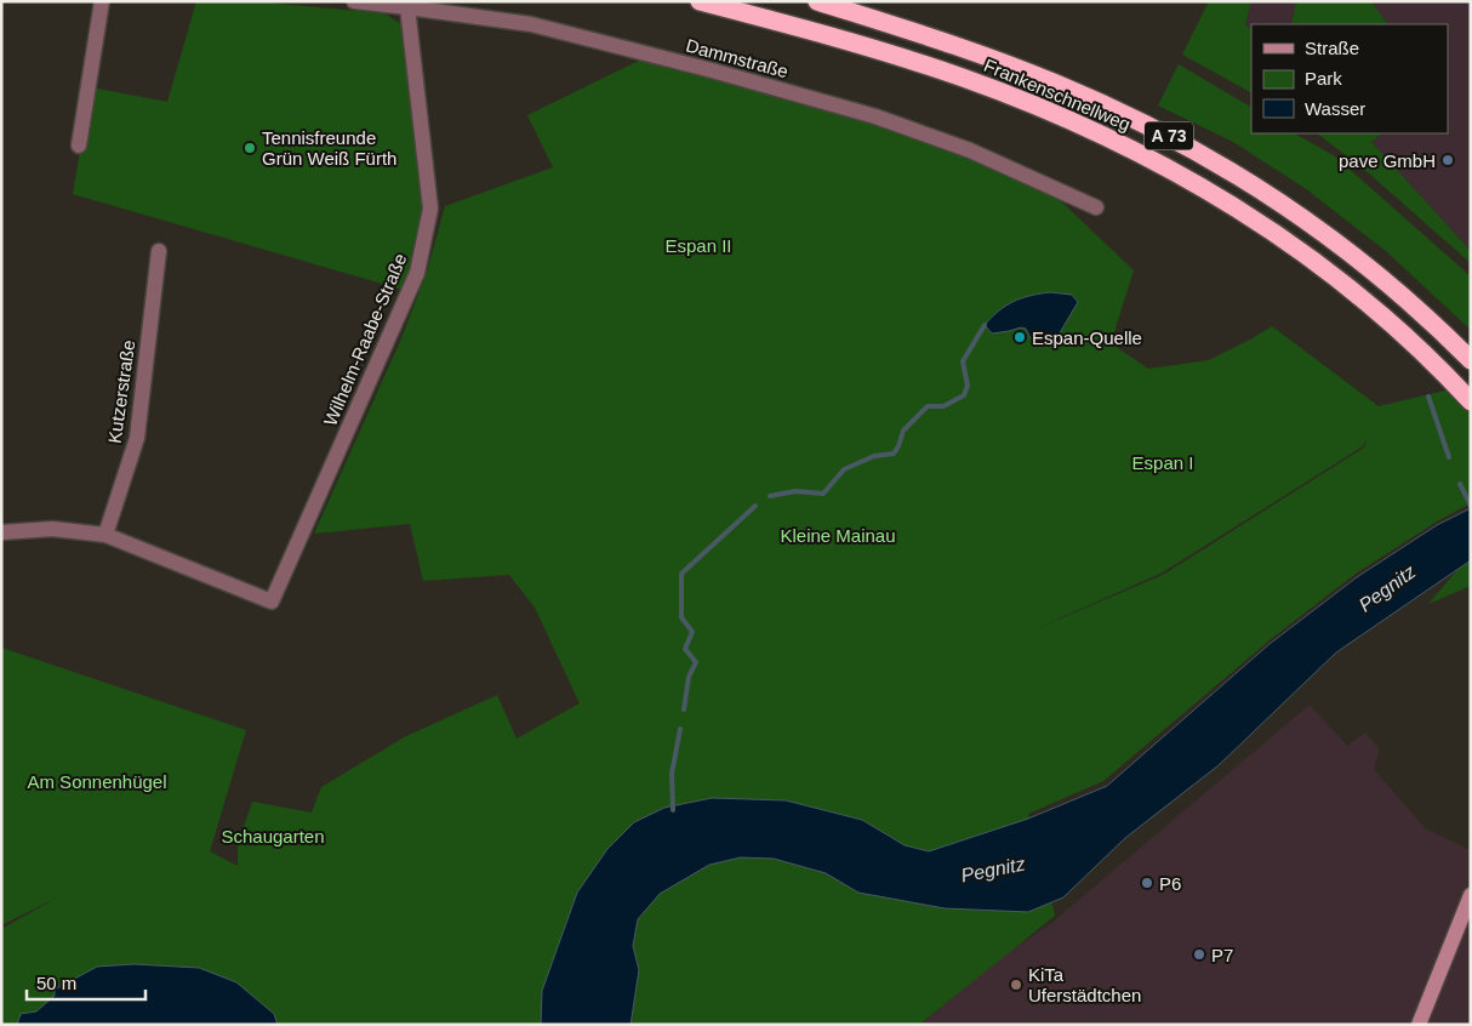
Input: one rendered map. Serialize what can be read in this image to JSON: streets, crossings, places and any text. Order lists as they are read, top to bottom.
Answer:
{
  "streets": {
    "highway": ["Frankenschnellweg", "A 73"],
    "street": ["Dammstraße", "Wilhelm-Raabe-Straße", "Kutzerstraße"]
  },
  "crossings": [
    ["Dammstraße", "Wilhelm-Raabe-Straße"],
    ["Wilhelm-Raabe-Straße", "Kutzerstraße"]
  ],
  "water": ["Pegnitz"],
  "parks": [
    "Espan II",
    "Espan I",
    "Kleine Mainau",
    "Am Sonnenhügel",
    "Schaugarten"
  ],
  "places": [
    "Tennisfreunde Grün Weiß Fürth",
    "pave GmbH",
    "Espan-Quelle",
    "P6",
    "P7",
    "KiTa Uferstädtchen"
  ],
  "legend": ["Straße", "Park", "Wasser"],
  "scale_bar": "50 m"
}
